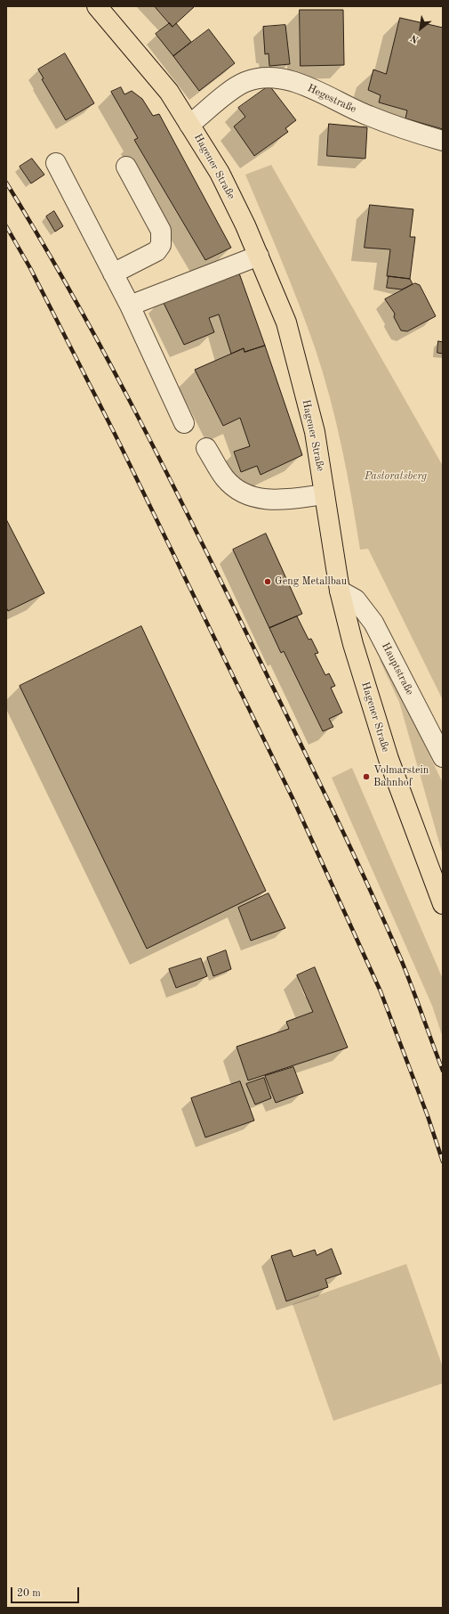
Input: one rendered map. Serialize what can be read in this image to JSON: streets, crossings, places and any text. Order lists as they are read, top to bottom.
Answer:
{
  "streets": {
    "main road": ["Hagener Straße"],
    "street": ["Hegestraße", "Hauptstraße"]
  },
  "crossings": [
    ["Hegestraße", "Hagener Straße"],
    ["Hagener Straße", "Hauptstraße"]
  ],
  "parks": ["Pastoratsberg"],
  "places": ["Geng Metallbau", "Volmarstein Bahnhof"],
  "scale_bar": "20 m",
  "north": "bottom left"
}
